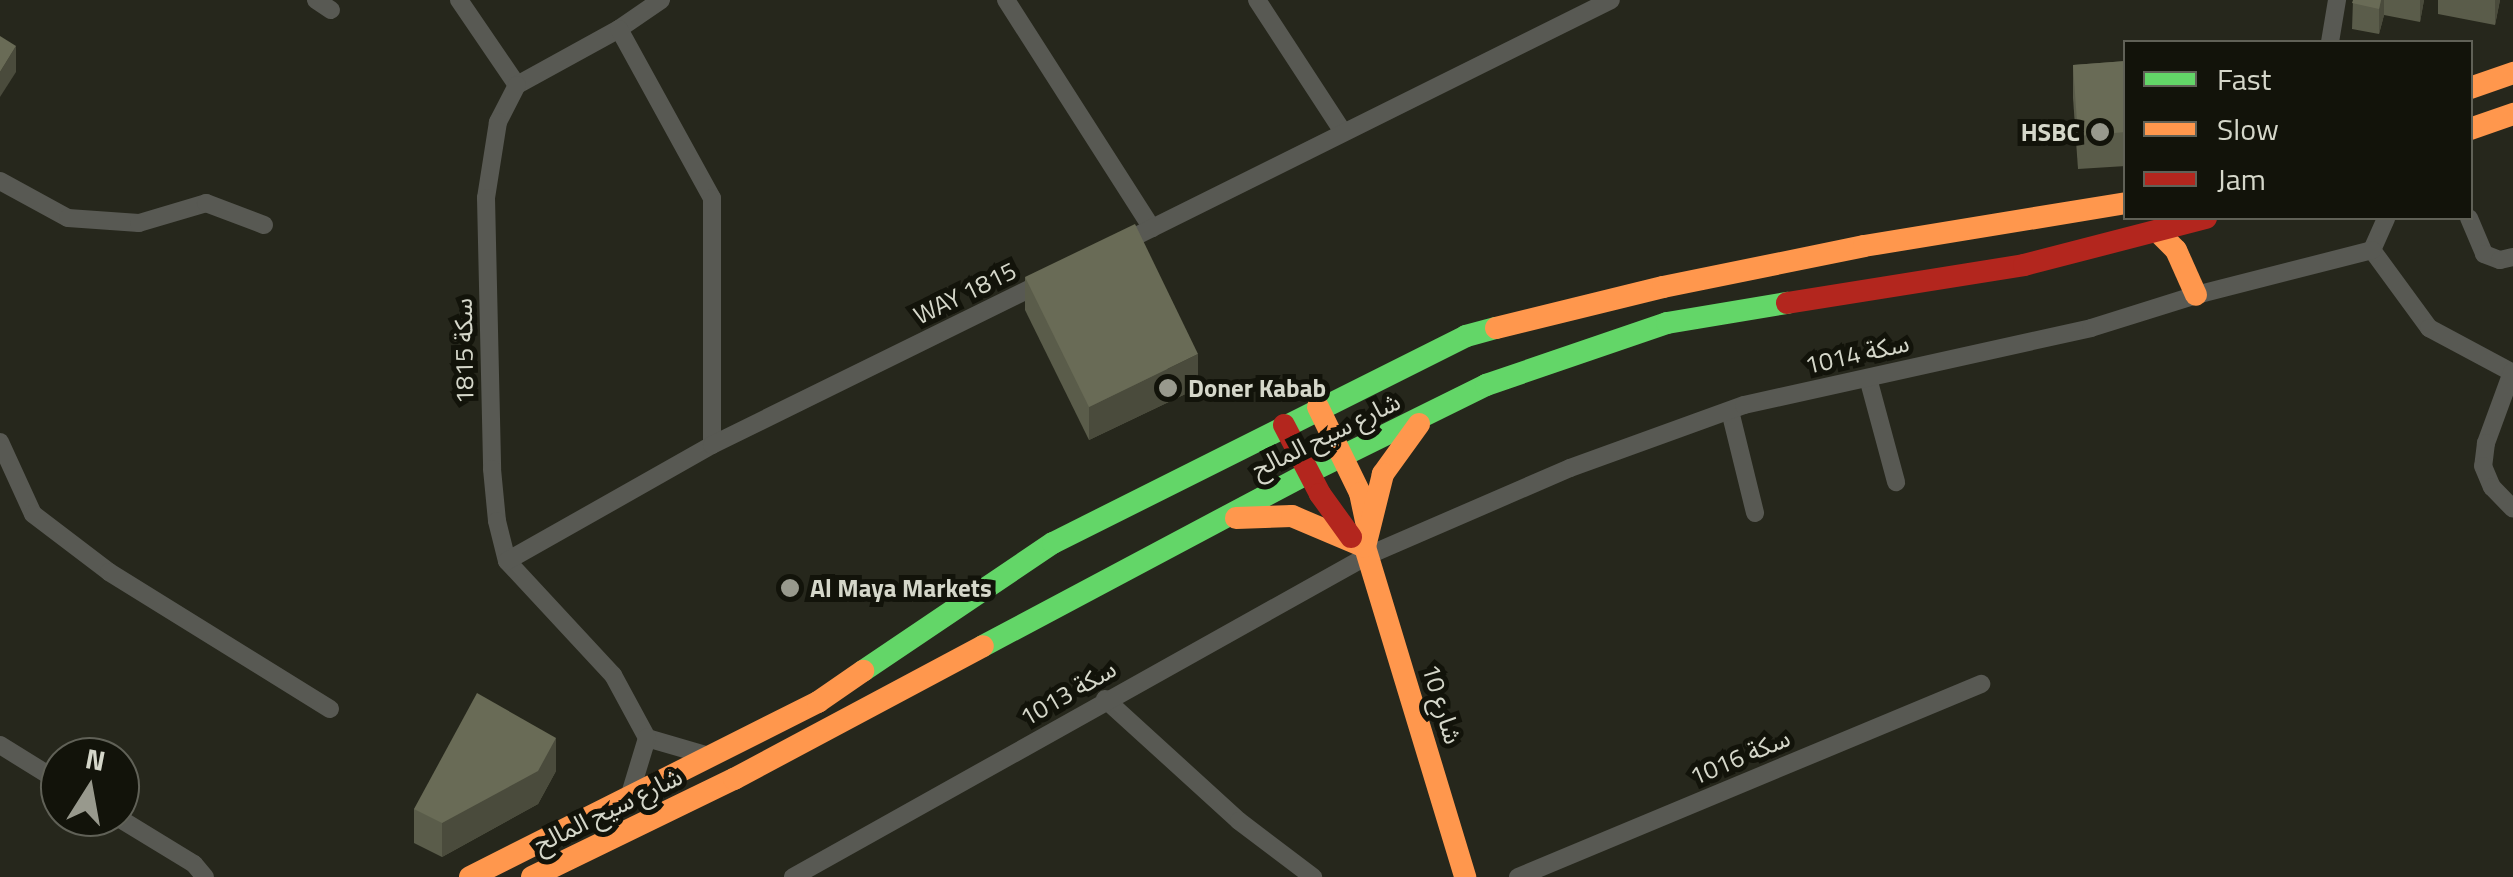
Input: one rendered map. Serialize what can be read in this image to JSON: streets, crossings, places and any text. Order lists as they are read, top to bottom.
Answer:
{
  "streets": {
    "street": [
      "WAY 1815",
      "سكة 1815",
      "سكة 1014",
      "شارع سيح المالح",
      "سكة 1013",
      "شارع 10",
      "سكة 1016"
    ]
  },
  "crossings": [
    ["WAY 1815", "سكة 1815"],
    ["سكة 1014", "سكة 1013"],
    ["سكة 1014", "شارع 10"],
    ["شارع سيح المالح", "شارع 10"],
    ["سكة 1013", "شارع 10"]
  ],
  "places": ["HSBC", "Doner Kabab", "Al Maya Markets"],
  "legend": ["Fast", "Slow", "Jam"],
  "north": "top"
}
